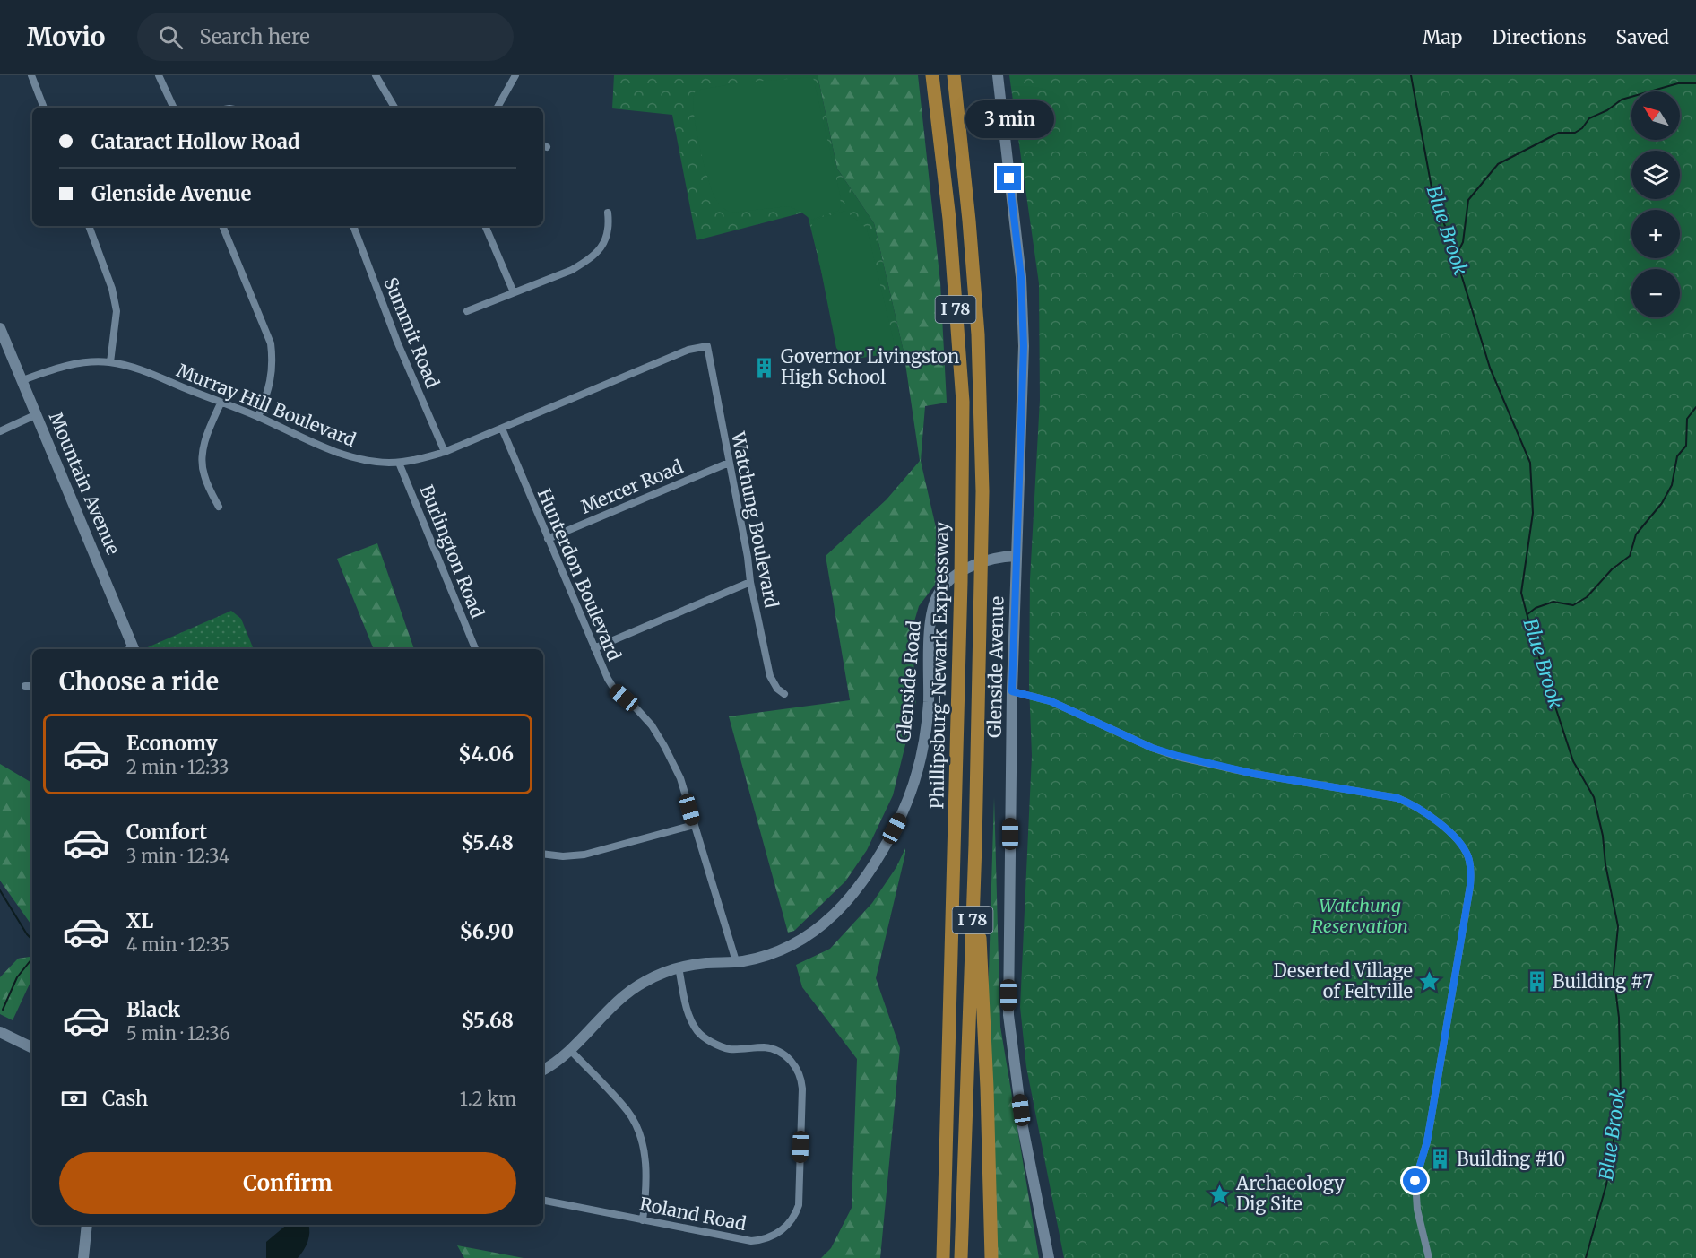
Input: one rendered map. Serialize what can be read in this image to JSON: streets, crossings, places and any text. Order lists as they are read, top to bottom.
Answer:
{
  "streets": {
    "highway": ["I 78", "Phillipsburg-Newark Expressway"],
    "main road": ["Mountain Avenue", "Glenside Avenue", "Glenside Road"],
    "street": [
      "Summit Road",
      "Murray Hill Boulevard",
      "Mercer Road",
      "Watchung Boulevard",
      "Burlington Road",
      "Hunterdon Boulevard",
      "Roland Road"
    ]
  },
  "crossings": [
    ["Summit Road", "Murray Hill Boulevard"],
    ["Murray Hill Boulevard", "Mountain Avenue"],
    ["Murray Hill Boulevard", "Watchung Boulevard"],
    ["Murray Hill Boulevard", "Burlington Road"],
    ["Murray Hill Boulevard", "Hunterdon Boulevard"],
    ["Mercer Road", "Watchung Boulevard"],
    ["Mercer Road", "Hunterdon Boulevard"],
    ["Hunterdon Boulevard", "Glenside Road"],
    ["Glenside Avenue", "Glenside Road"],
    ["Glenside Road", "Roland Road"]
  ],
  "water": ["Blue Brook"],
  "parks": ["Watchung Reservation"],
  "places": {
    "building": ["Governor Livingston High School", "Building #7", "Building #10"],
    "place": ["Deserted Village of Feltville", "Archaeology Dig Site"]
  },
  "north": "top left",
  "page": {
    "header": "Movio",
    "search": "Search here",
    "nav": ["Map", "Directions", "Saved"],
    "map_buttons": ["+", "−"],
    "bubble": "3 min",
    "banner": ["Cataract Hollow Road", "Glenside Avenue"],
    "heading": "Choose a ride",
    "list": [
      {
        "name": "Economy",
        "note": "2 min · 12:33",
        "value": "$4.06"
      },
      {
        "name": "Comfort",
        "note": "3 min · 12:34",
        "value": "$5.48"
      },
      {
        "name": "XL",
        "note": "4 min · 12:35",
        "value": "$6.90"
      },
      {
        "name": "Black",
        "note": "5 min · 12:36",
        "value": "$5.68"
      }
    ],
    "pay": ["Cash", "1.2 km"],
    "buttons": "Confirm"
  }
}
